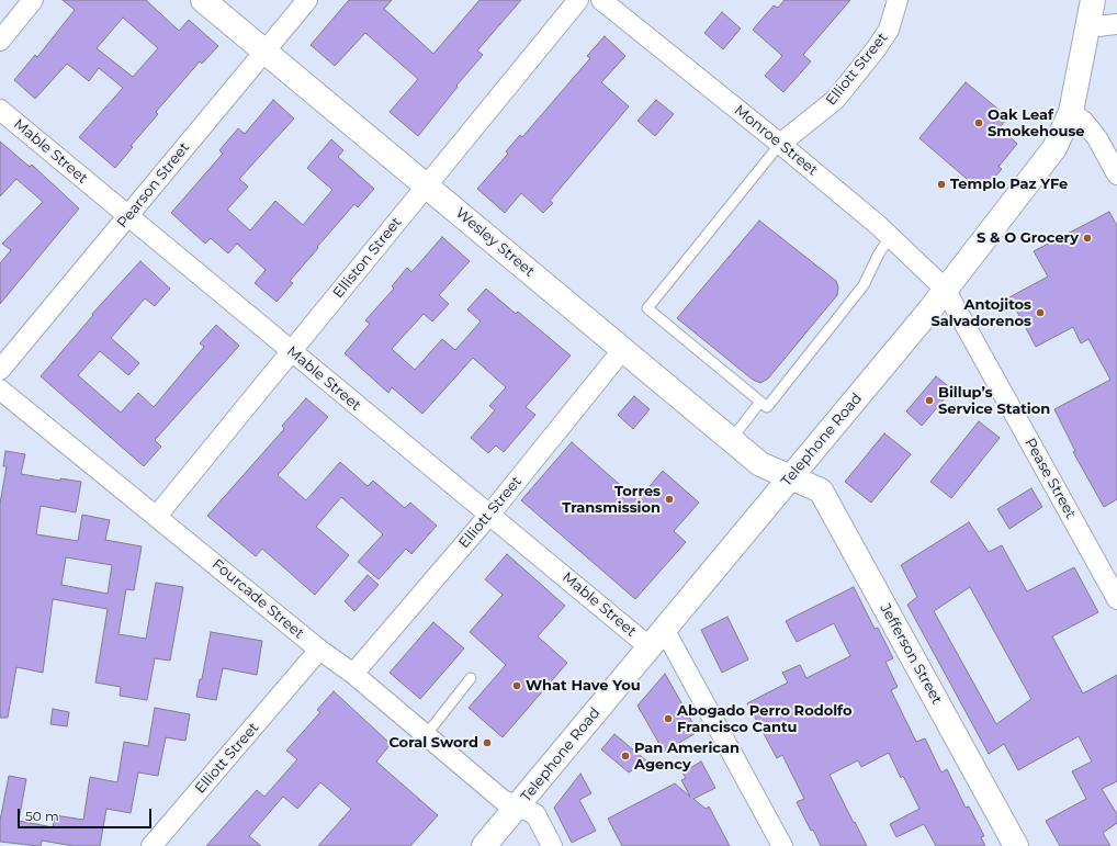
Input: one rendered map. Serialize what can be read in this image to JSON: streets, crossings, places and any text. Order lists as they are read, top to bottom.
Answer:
{
  "streets": {
    "street": [
      "Elliott Street",
      "Monroe Street",
      "Mable Street",
      "Pearson Street",
      "Wesley Street",
      "Elliston Street",
      "Telephone Road",
      "Pease Street",
      "Fourcade Street",
      "Jefferson Street"
    ]
  },
  "crossings": [
    ["Elliott Street", "Monroe Street"],
    ["Elliott Street", "Mable Street"],
    ["Elliott Street", "Wesley Street"],
    ["Elliott Street", "Fourcade Street"],
    ["Monroe Street", "Telephone Road"],
    ["Monroe Street", "Pease Street"],
    ["Mable Street", "Pearson Street"],
    ["Mable Street", "Elliston Street"],
    ["Mable Street", "Telephone Road"],
    ["Pearson Street", "Wesley Street"],
    ["Wesley Street", "Elliston Street"],
    ["Wesley Street", "Telephone Road"],
    ["Wesley Street", "Jefferson Street"],
    ["Elliston Street", "Fourcade Street"],
    ["Telephone Road", "Pease Street"],
    ["Telephone Road", "Fourcade Street"],
    ["Telephone Road", "Jefferson Street"]
  ],
  "places": [
    "Oak Leaf Smokehouse",
    "Templo Paz YFe",
    "S & O Grocery",
    "Antojitos Salvadorenos",
    "Billup’s Service Station",
    "Torres Transmission",
    "What Have You",
    "Abogado Perro Rodolfo Francisco Cantu",
    "Coral Sword",
    "Pan American Agency"
  ],
  "scale_bar": "50 m"
}
